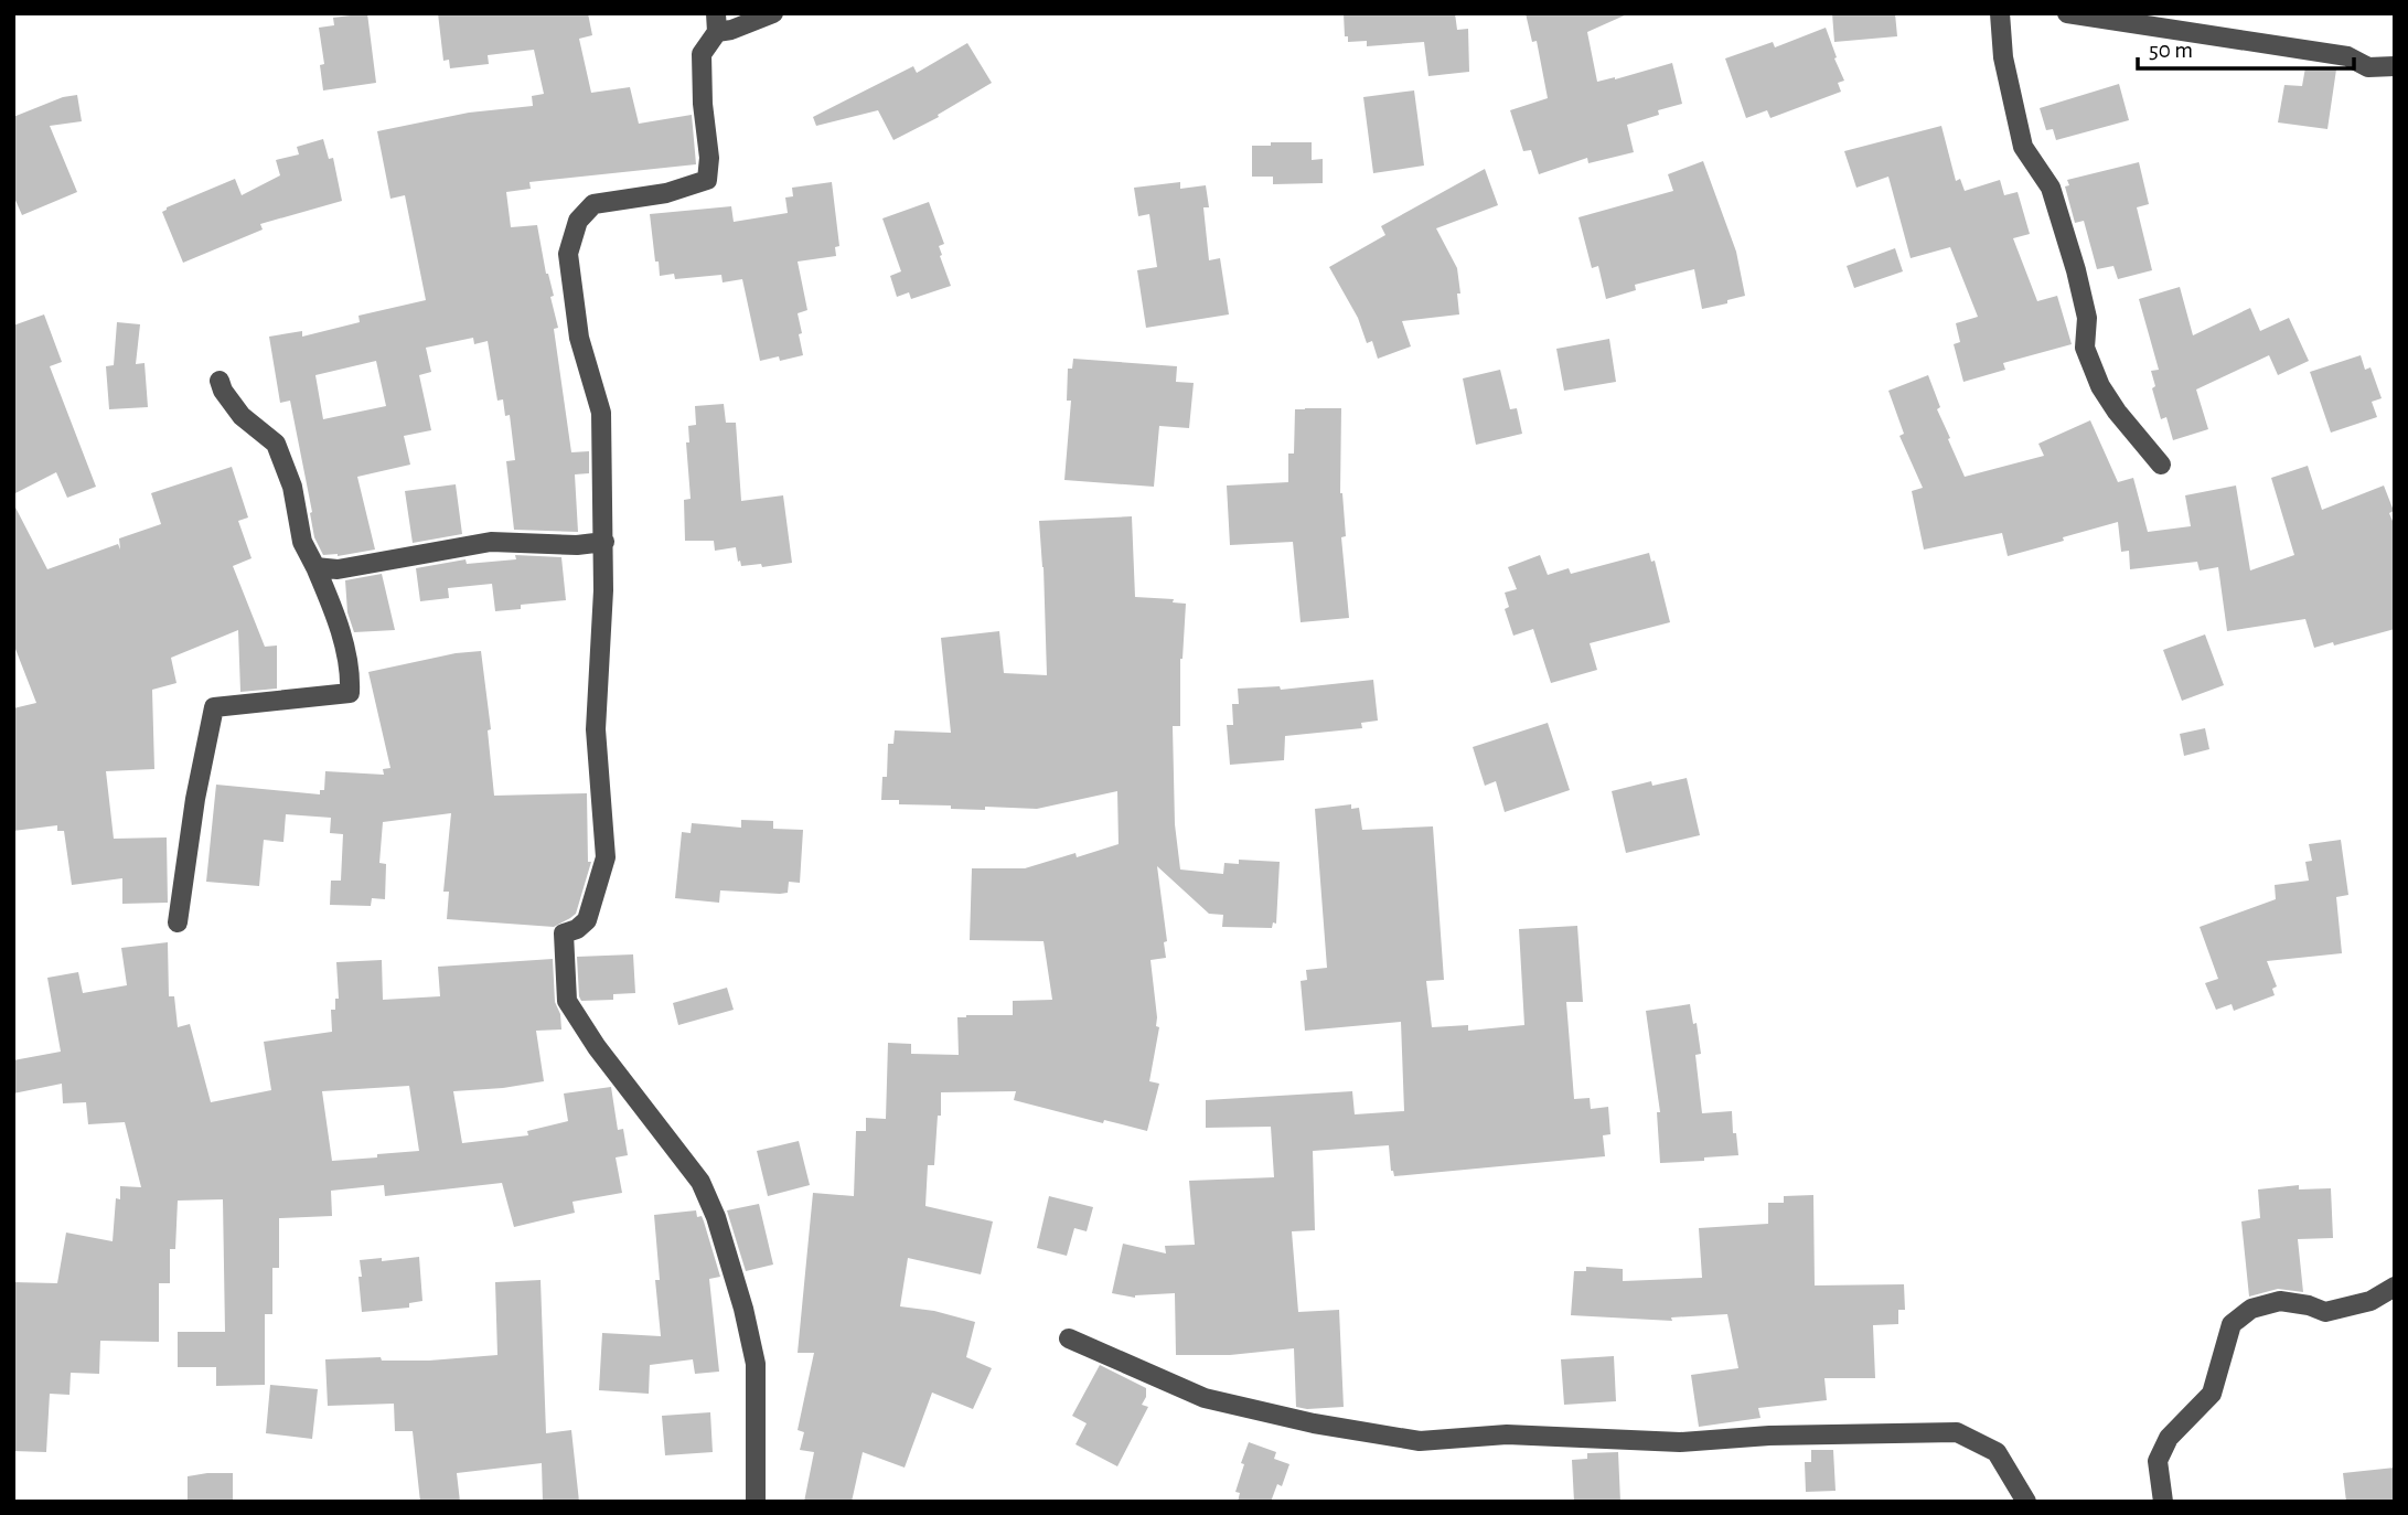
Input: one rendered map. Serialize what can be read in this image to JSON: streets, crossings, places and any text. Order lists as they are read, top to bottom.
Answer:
{
  "scale_bar": "50 m"
}
